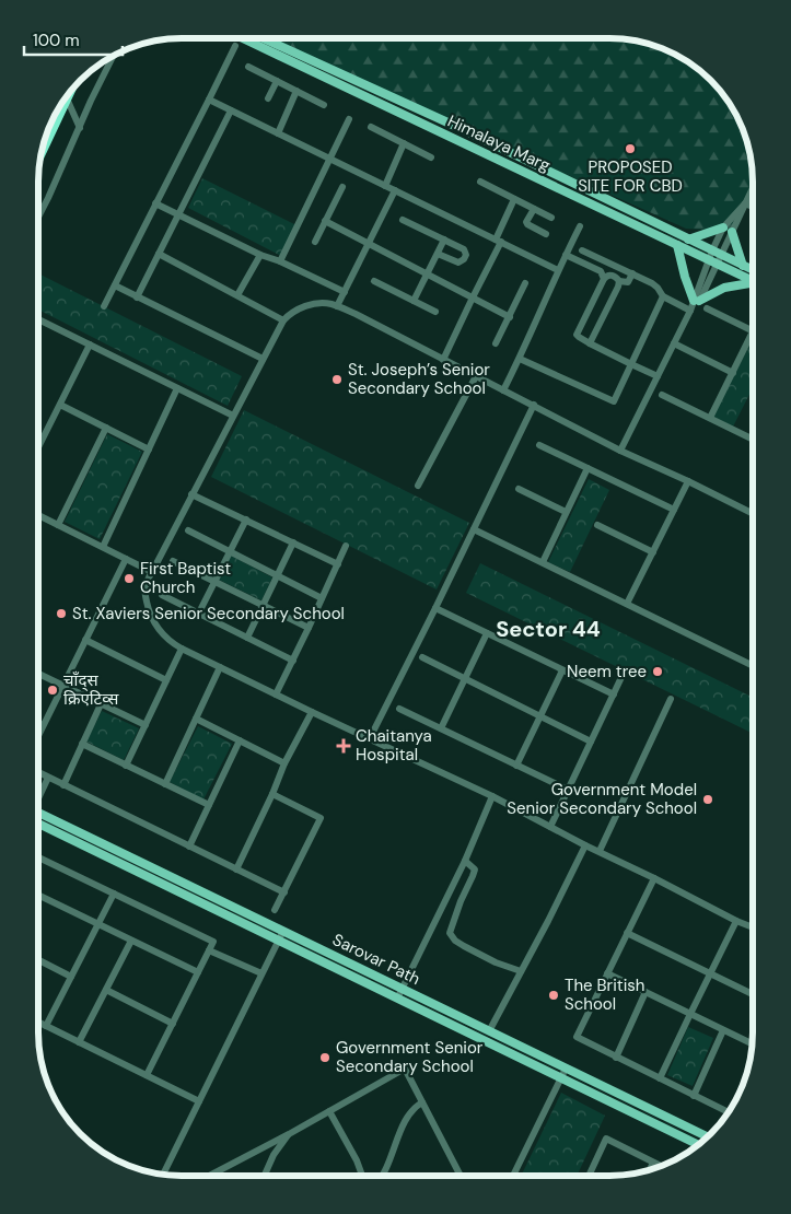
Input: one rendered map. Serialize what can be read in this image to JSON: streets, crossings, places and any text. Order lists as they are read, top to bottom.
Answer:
{
  "streets": {
    "main road": ["Himalaya Marg", "Sarovar Path"]
  },
  "districts": ["Sector 44"],
  "places": {
    "other": [
      "PROPOSED SITE FOR CBD",
      "St. Joseph’s Senior Secondary School",
      "First Baptist Church",
      "St. Xaviers Senior Secondary School",
      "Neem tree",
      "चाँद्स क्रिएटिव्स",
      "Government Model Senior Secondary School",
      "The British School",
      "Government Senior Secondary School"
    ],
    "health": ["Chaitanya Hospital"]
  },
  "scale_bar": "100 m"
}
